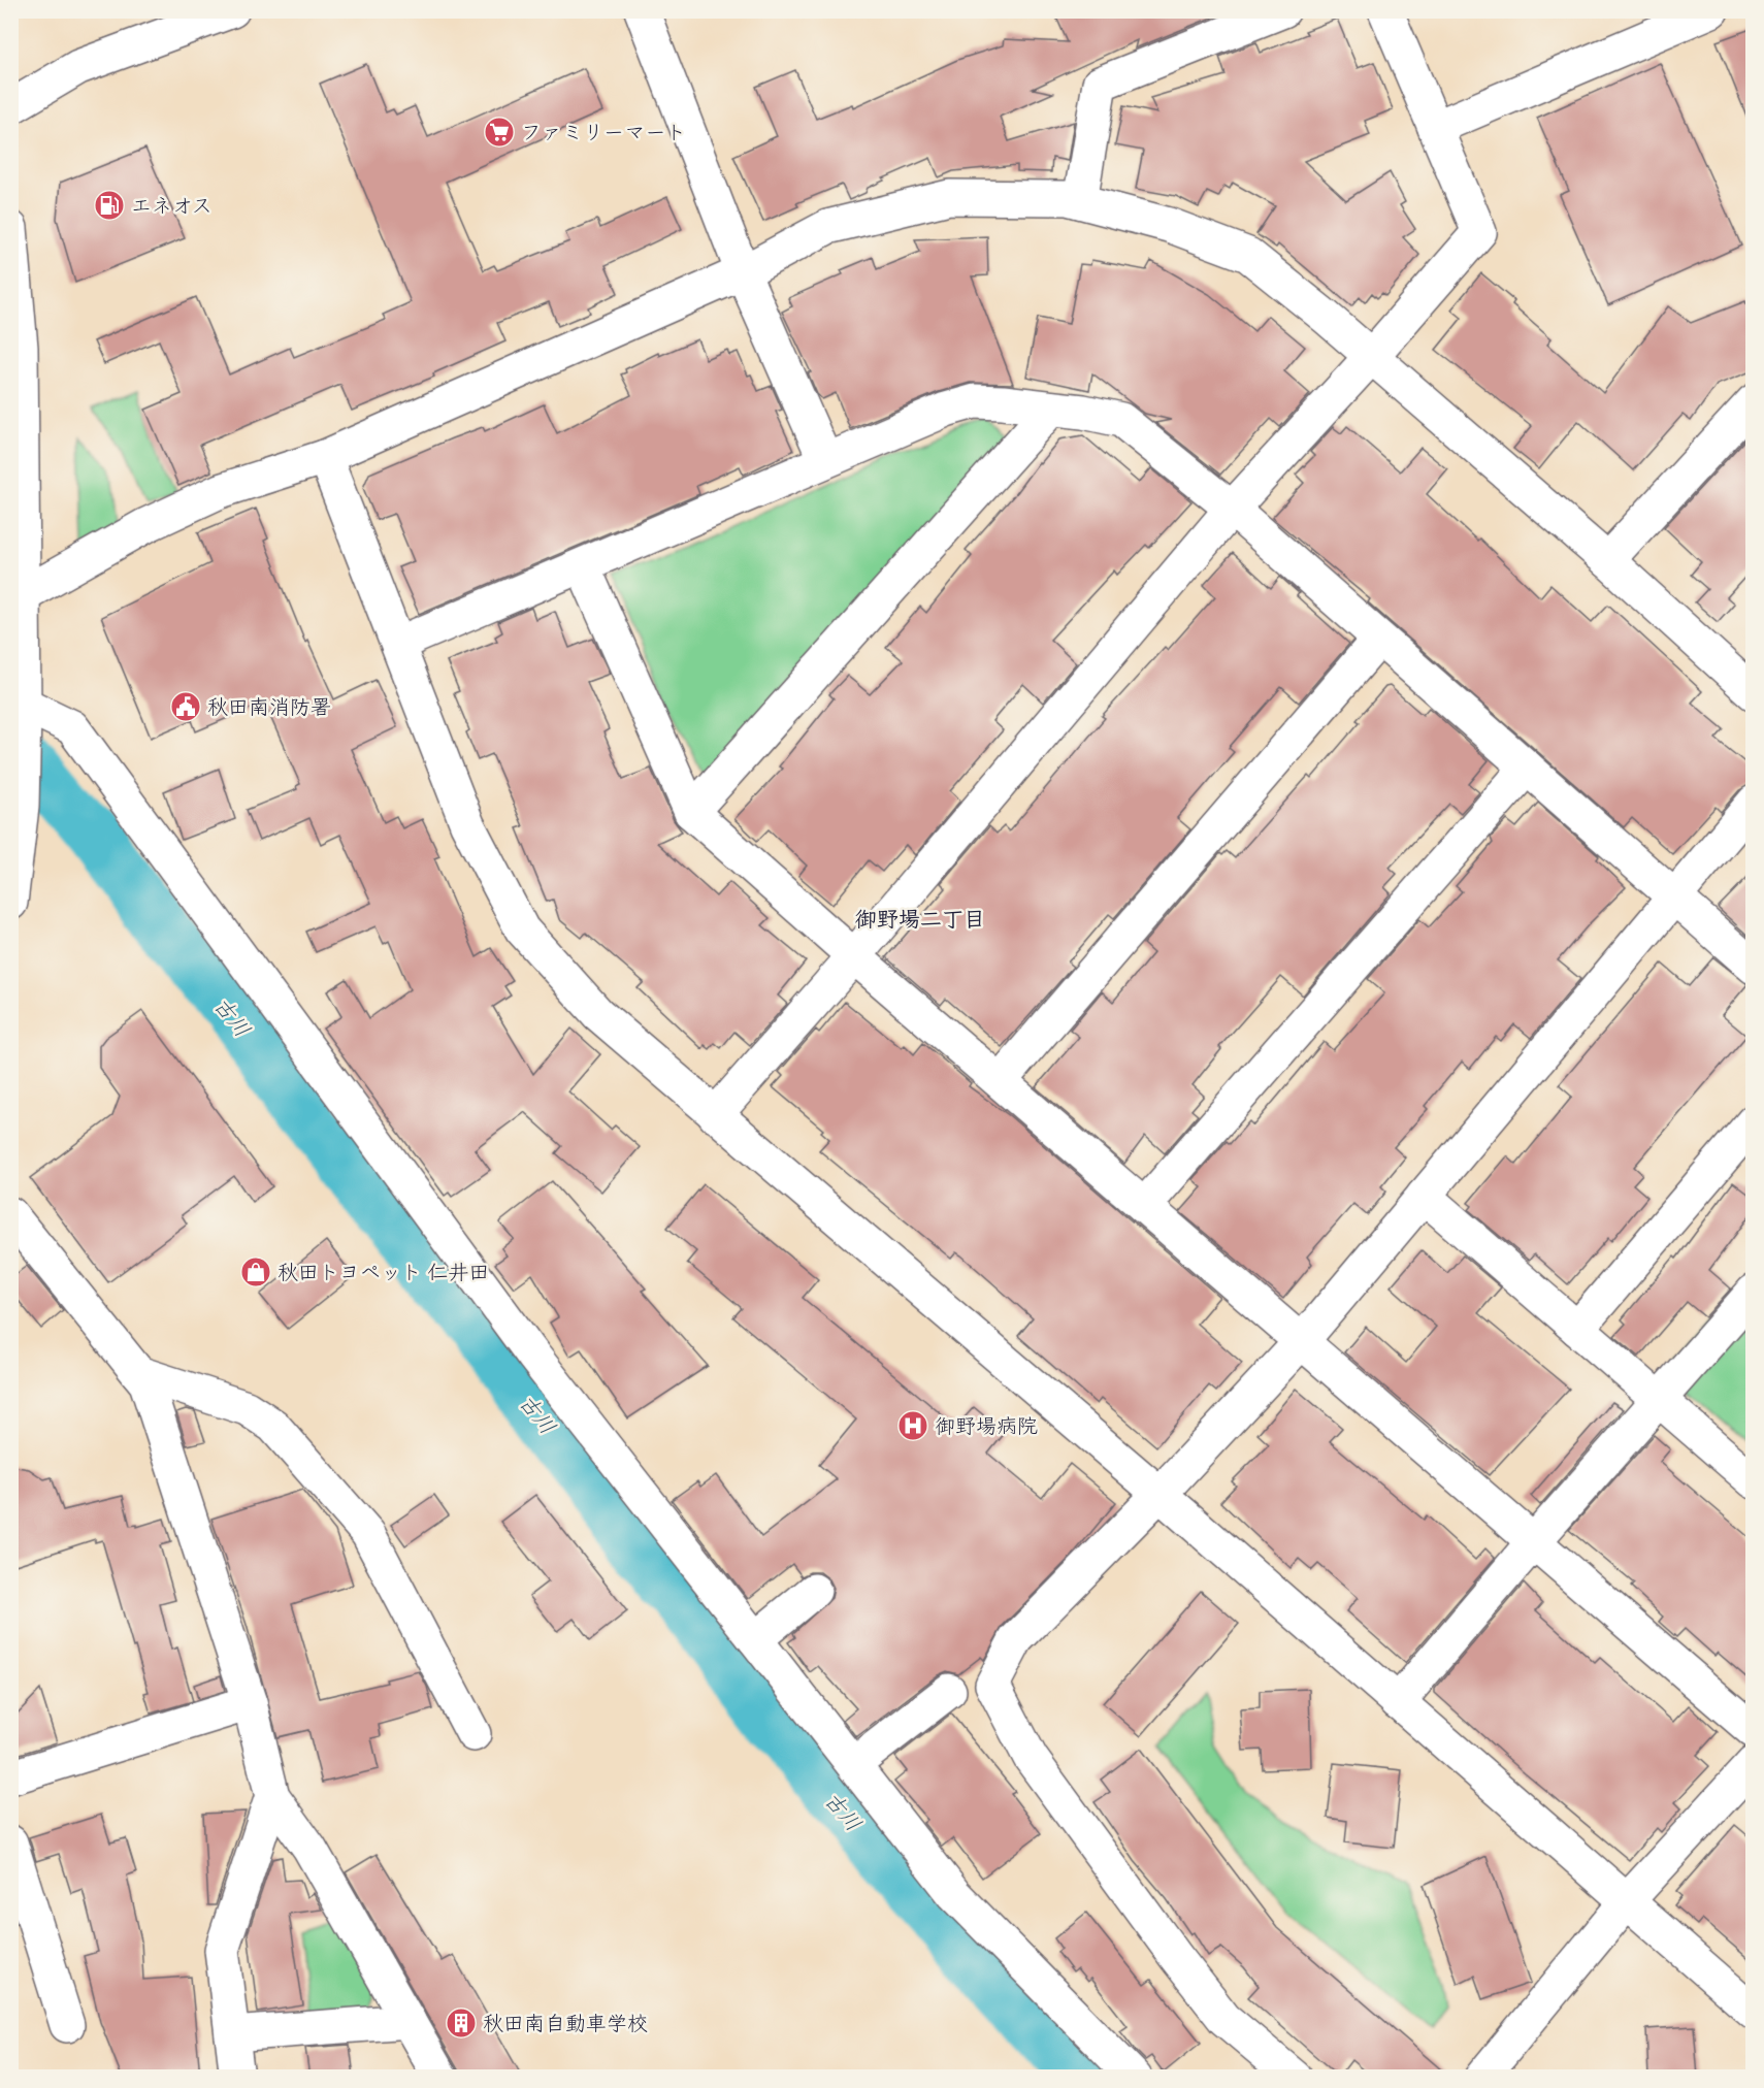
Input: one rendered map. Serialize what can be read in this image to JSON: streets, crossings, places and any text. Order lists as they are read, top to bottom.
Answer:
{
  "districts": ["御野場二丁目"],
  "water": ["古川"],
  "places": {
    "supermarket": ["ファミリーマート"],
    "fuel station": ["エネオス"],
    "public building": ["秋田南消防署"],
    "shop": ["秋田トヨペット 仁井田"],
    "hospital": ["御野場病院"],
    "building": ["秋田南自動車学校"]
  }
}
